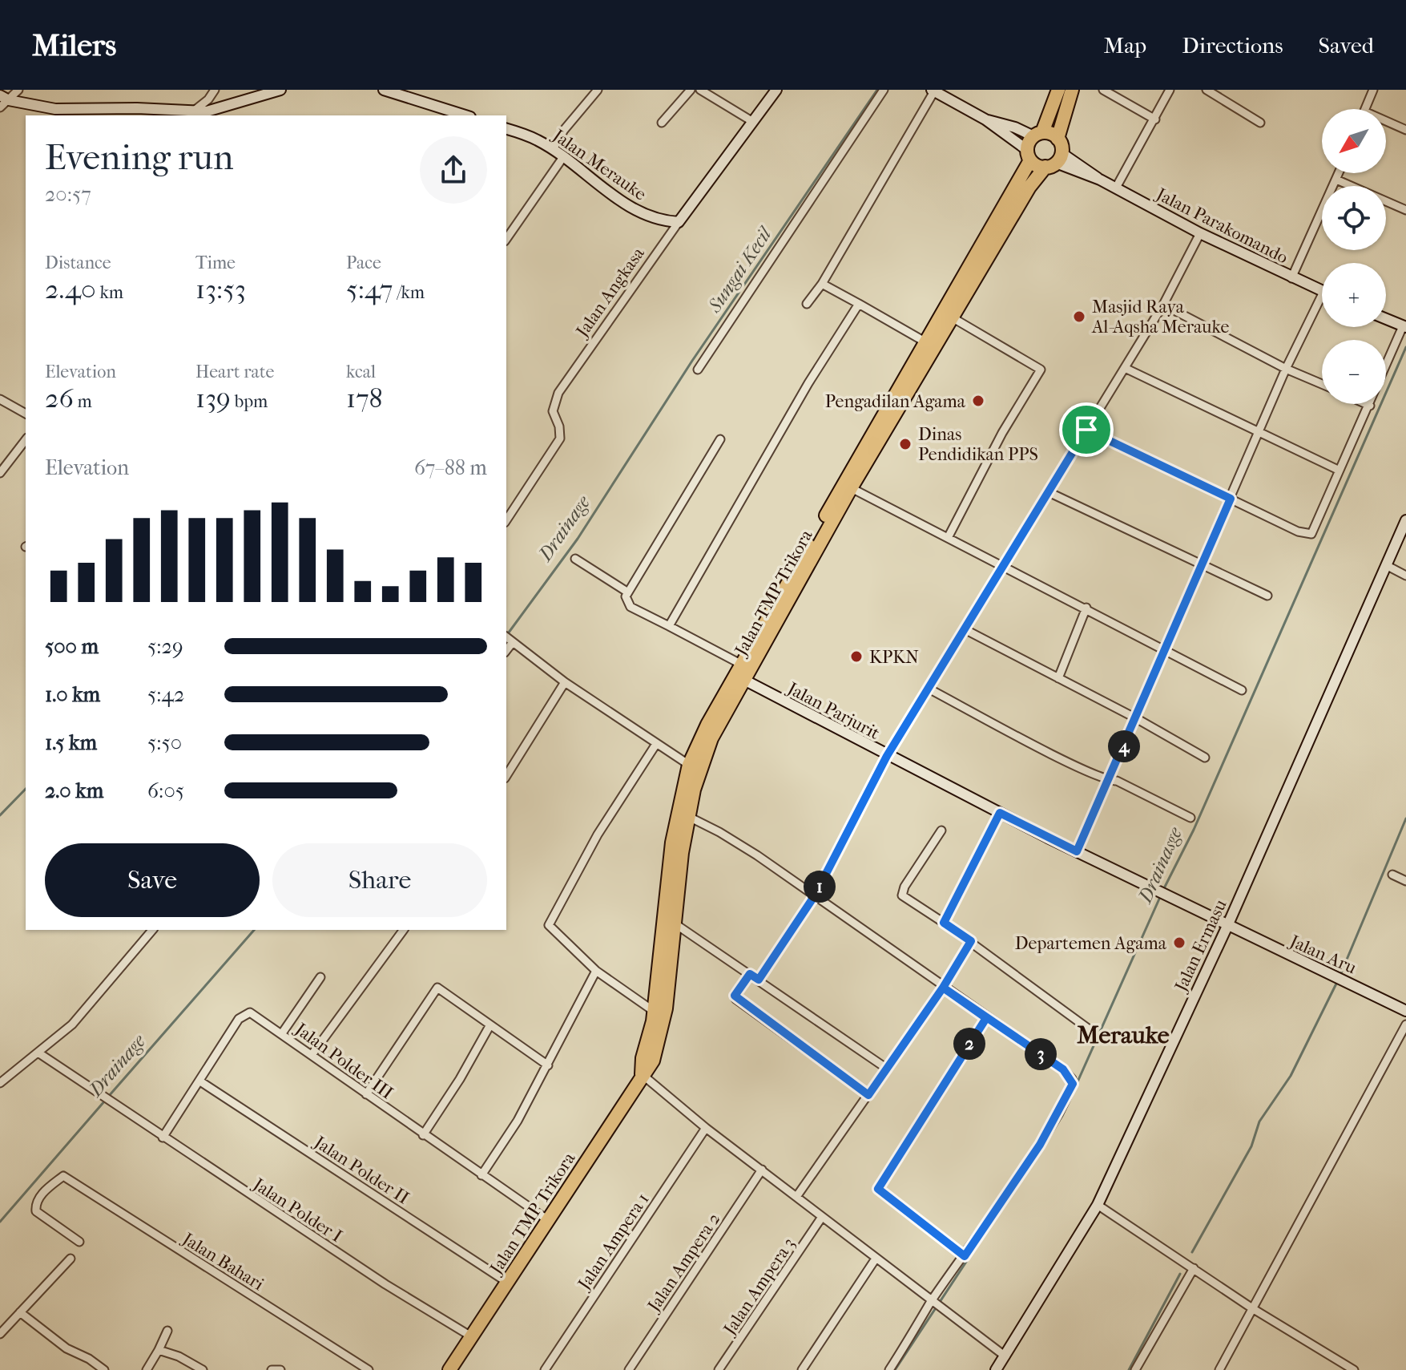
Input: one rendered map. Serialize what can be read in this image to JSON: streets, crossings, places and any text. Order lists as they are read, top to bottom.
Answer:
{
  "streets": {
    "highway": ["Jalan TMP Trikora"],
    "street": [
      "Jalan Merauke",
      "Jalan Parakomando",
      "Jalan Angkasa",
      "Jalan Parjurit",
      "Jalan Ermasu",
      "Jalan Aru",
      "Jalan Polder III",
      "Jalan Polder II",
      "Jalan Polder I",
      "Jalan Ampera 1",
      "Jalan Bahari",
      "Jalan Ampera 2",
      "Jalan Ampera 3"
    ]
  },
  "crossings": [
    ["Jalan Merauke", "Jalan Angkasa"],
    ["Jalan Parakomando", "Jalan TMP Trikora"],
    ["Jalan TMP Trikora", "Jalan Parjurit"],
    ["Jalan TMP Trikora", "Jalan Polder III"],
    ["Jalan TMP Trikora", "Jalan Polder II"],
    ["Jalan TMP Trikora", "Jalan Polder I"],
    ["Jalan Parjurit", "Jalan Ermasu"],
    ["Jalan Parjurit", "Jalan Aru"],
    ["Jalan Ermasu", "Jalan Aru"],
    ["Jalan Polder III", "Jalan Polder II"],
    ["Jalan Polder III", "Jalan Polder I"]
  ],
  "districts": ["Merauke"],
  "water": ["Sungai Kecil", "Drainage", "Drainasge"],
  "places": [
    "Masjid Raya Al-Aqsha Merauke",
    "Pengadilan Agama",
    "Dinas Pendidikan PPS",
    "KPKN",
    "Departemen Agama"
  ],
  "north": "bottom left",
  "page": {
    "header": "Milers",
    "nav": ["Map", "Directions", "Saved"],
    "map_buttons": ["+", "−"],
    "heading": ["Evening run", "20:57"],
    "stats": [
      ["Distance", "2.40 km"],
      ["Time", "13:53"],
      ["Pace", "5:47 /km"],
      ["Elevation", "26 m"],
      ["Heart rate", "139 bpm"],
      ["kcal", "178"]
    ],
    "chart": ["Elevation", "67–88 m"],
    "list": [
      {
        "name": "500 m",
        "note": "5:29"
      },
      {
        "name": "1.0 km",
        "note": "5:42"
      },
      {
        "name": "1.5 km",
        "note": "5:50"
      },
      {
        "name": "2.0 km",
        "note": "6:05"
      }
    ],
    "pins": [
      "4",
      "1",
      "2",
      "3"
    ],
    "buttons": ["Save", "Share"]
  }
}
